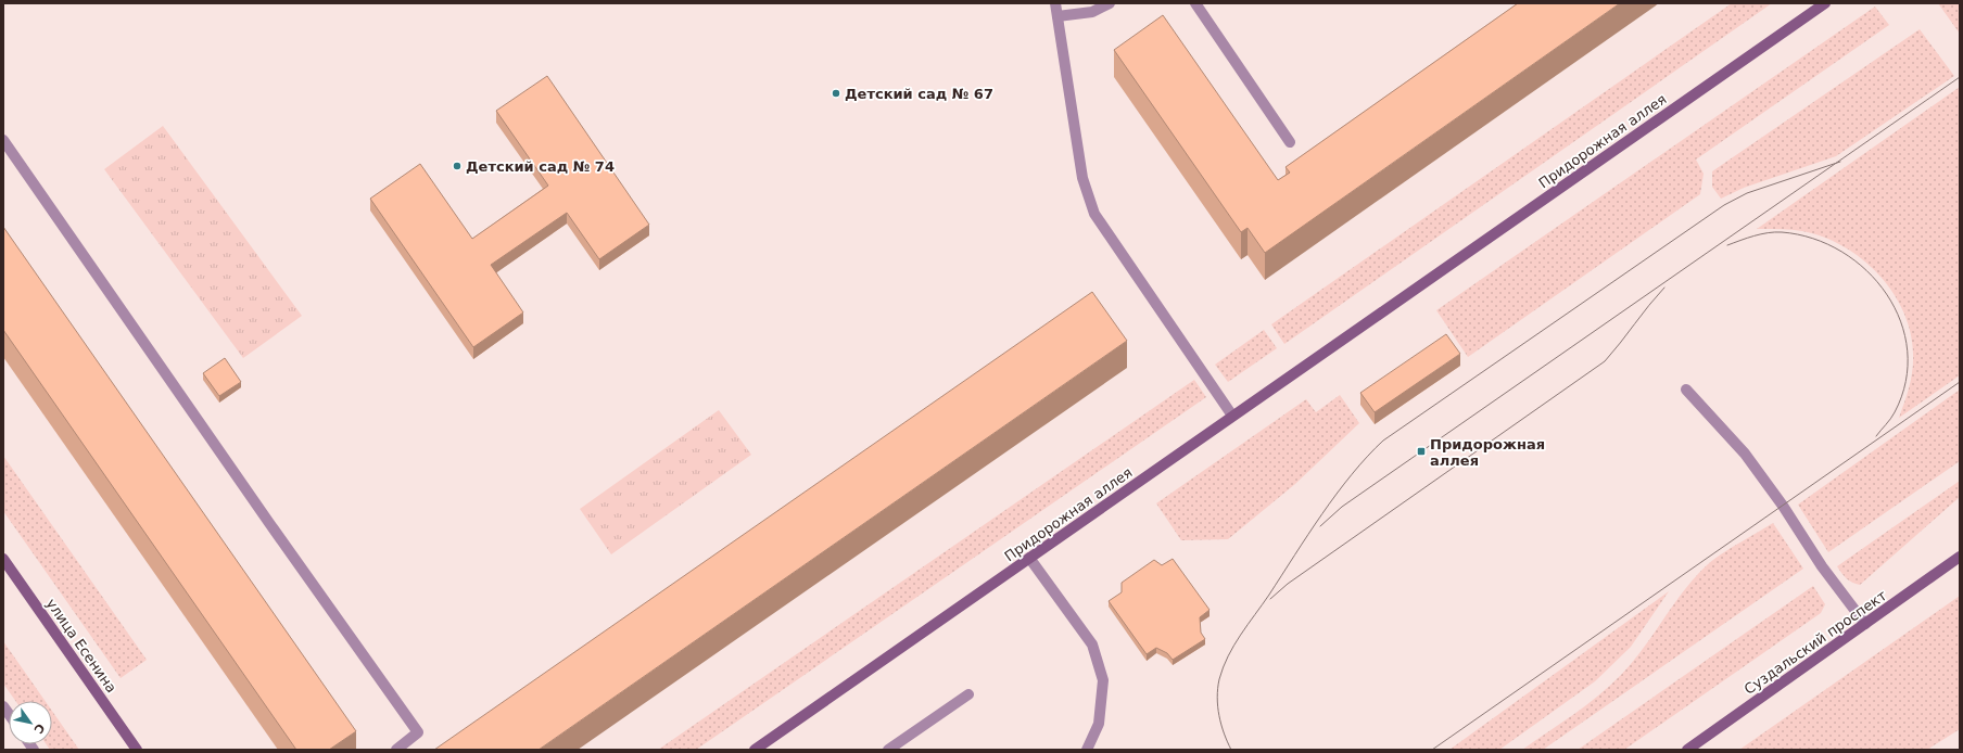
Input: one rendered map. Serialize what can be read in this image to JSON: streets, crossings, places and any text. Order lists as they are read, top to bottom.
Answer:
{
  "streets": {
    "street": ["Придорожная аллея", "Суздальский проспект", "улица Есенина"]
  },
  "places": {
    "other": ["Детский сад № 67", "Детский сад № 74"],
    "transit": ["Придорожная аллея"]
  },
  "north": "bottom right"
}
